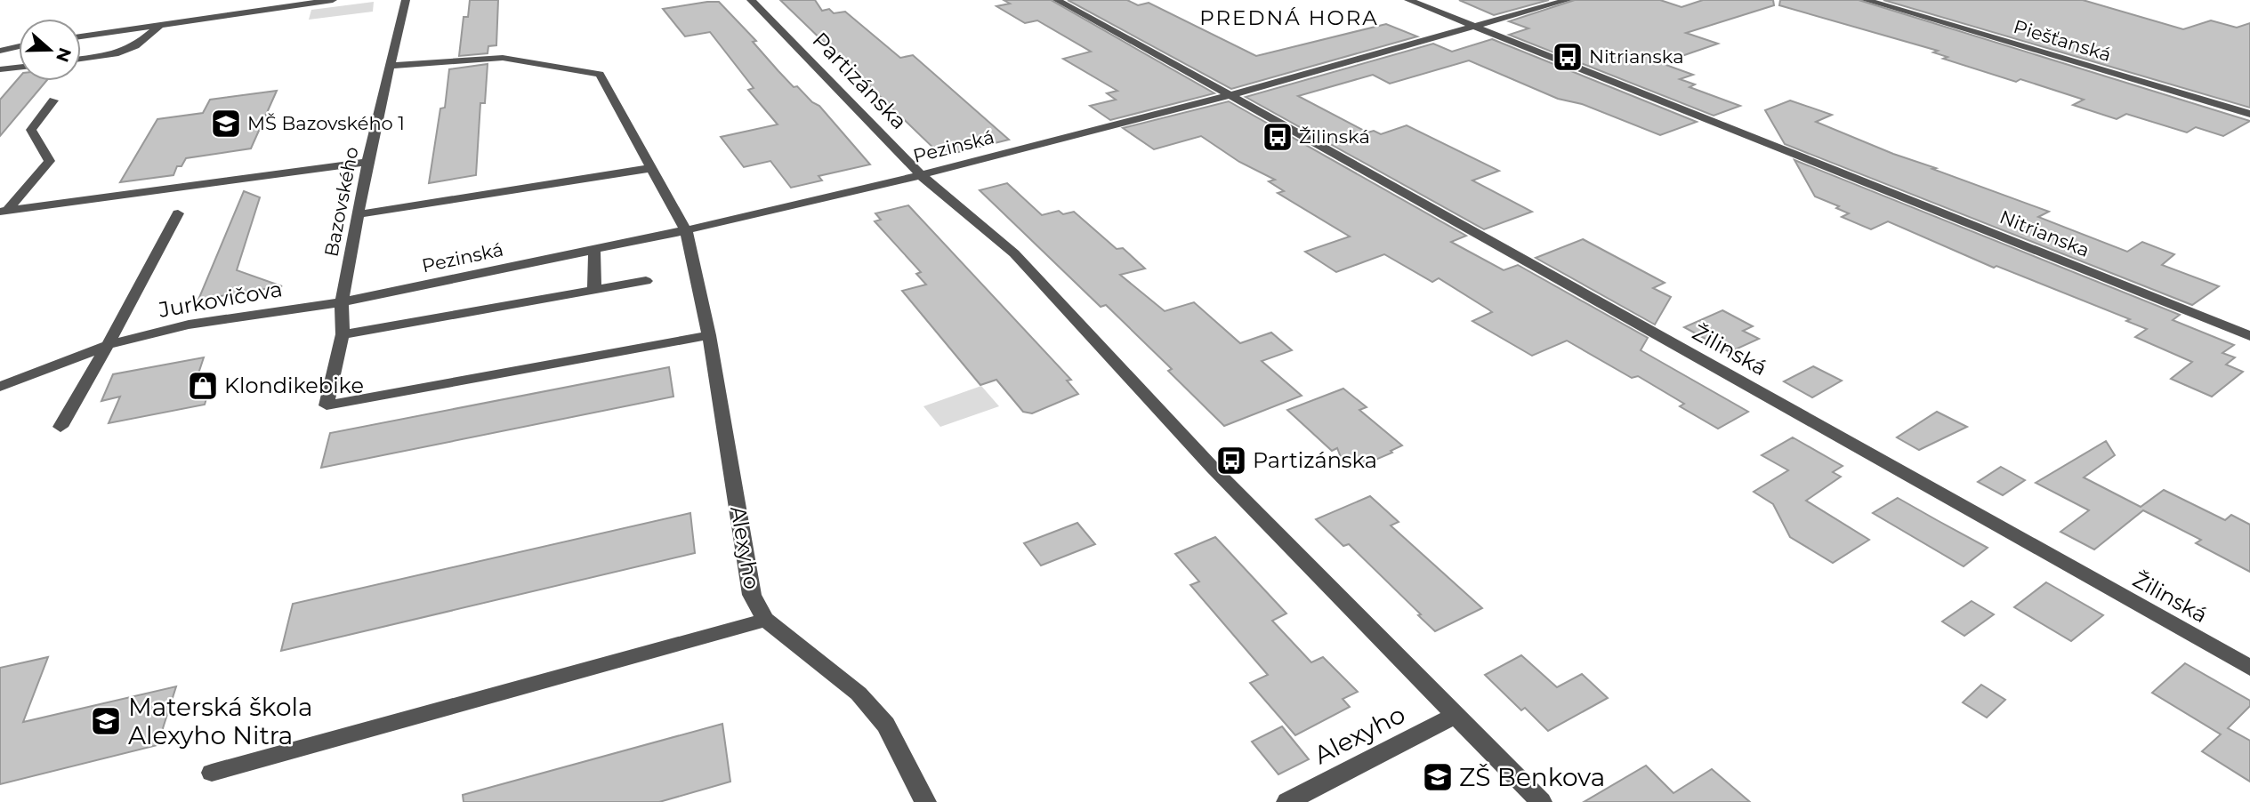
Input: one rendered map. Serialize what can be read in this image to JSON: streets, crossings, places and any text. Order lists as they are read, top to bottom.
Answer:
{
  "streets": {
    "street": [
      "Piešťanská",
      "Partizánska",
      "Pezinská",
      "Bazovského",
      "Nitrianska",
      "Jurkovičova",
      "Žilinská",
      "Alexyho"
    ]
  },
  "crossings": [
    ["Partizánska", "Pezinská"],
    ["Partizánska", "Alexyho"],
    ["Pezinská", "Bazovského"],
    ["Pezinská", "Nitrianska"],
    ["Pezinská", "Jurkovičova"],
    ["Pezinská", "Žilinská"],
    ["Pezinská", "Alexyho"],
    ["Bazovského", "Jurkovičova"],
    ["Bazovského", "Alexyho"]
  ],
  "districts": ["PREDNÁ HORA"],
  "places": {
    "bus stop": ["Nitrianska", "Žilinská", "Partizánska"],
    "school or university": ["MŠ Bazovského 1", "Materská škola Alexyho Nitra", "ZŠ Benkova"],
    "shop": ["Klondikebike"]
  },
  "north": "right"
}
